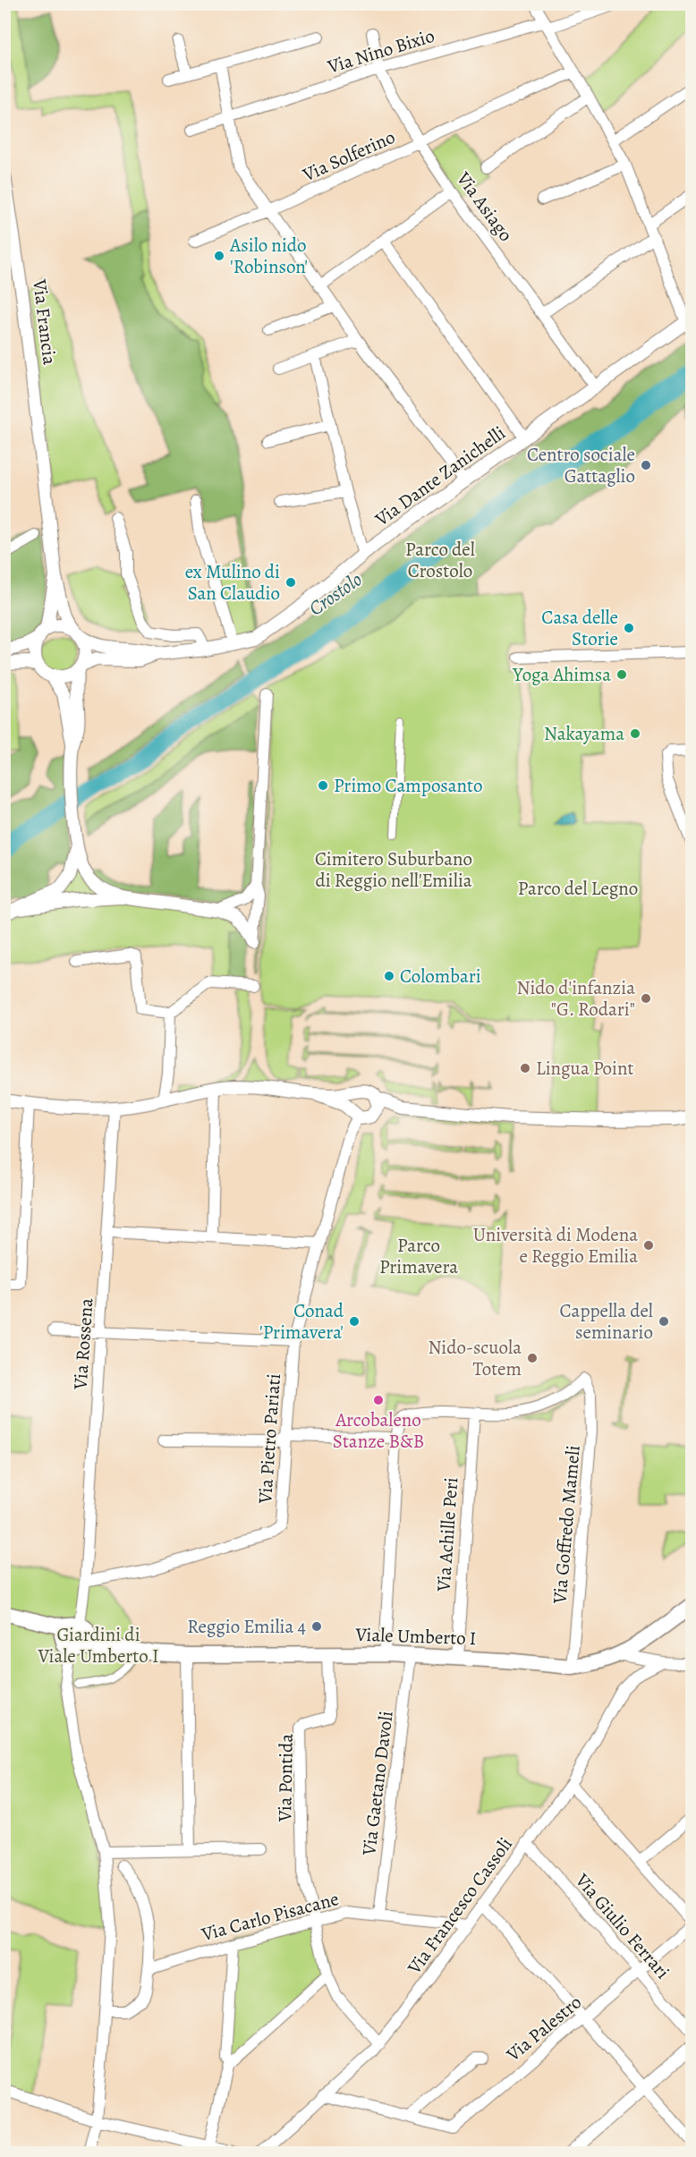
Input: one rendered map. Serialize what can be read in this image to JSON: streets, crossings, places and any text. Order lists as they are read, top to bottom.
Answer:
{
  "streets": {
    "main road": ["Viale Umberto I"],
    "street": [
      "Via Nino Bixio",
      "Via Solferino",
      "Via Asiago",
      "Via Francia",
      "Via Dante Zanichelli",
      "Via Rossena",
      "Via Pietro Pariati",
      "Via Goffredo Mameli",
      "Via Achille Peri",
      "Via Pontida",
      "Via Gaetano Davoli",
      "Via Francesco Cassoli",
      "Via Carlo Pisacane",
      "Via Giulio Ferrari",
      "Via Palestro"
    ]
  },
  "crossings": [
    ["Via Nino Bixio", "Via Asiago"],
    ["Via Solferino", "Via Asiago"],
    ["Via Asiago", "Via Dante Zanichelli"],
    ["Via Rossena", "Via Pietro Pariati"],
    ["Via Goffredo Mameli", "Via Achille Peri"],
    ["Via Goffredo Mameli", "Viale Umberto I"],
    ["Via Achille Peri", "Viale Umberto I"],
    ["Viale Umberto I", "Via Pontida"],
    ["Viale Umberto I", "Via Gaetano Davoli"],
    ["Via Pontida", "Via Carlo Pisacane"],
    ["Via Gaetano Davoli", "Via Carlo Pisacane"],
    ["Via Francesco Cassoli", "Via Carlo Pisacane"],
    ["Via Francesco Cassoli", "Via Giulio Ferrari"],
    ["Via Francesco Cassoli", "Via Palestro"],
    ["Via Giulio Ferrari", "Via Palestro"]
  ],
  "water": ["Crostolo"],
  "parks": [
    "Parco del Crostolo",
    "Cimitero Suburbano di Reggio nell'Emilia",
    "Parco del Legno",
    "Parco Primavera",
    "Giardini di Viale Umberto I"
  ],
  "places": [
    "Asilo nido 'Robinson'",
    "Centro sociale Gattaglio",
    "ex Mulino di San Claudio",
    "Casa delle Storie",
    "Yoga Ahimsa",
    "Nakayama",
    "Primo Camposanto",
    "Colombari",
    "Nido d'infanzia \"G. Rodari\"",
    "Lingua Point",
    "Università di Modena e Reggio Emilia",
    "Conad 'Primavera'",
    "Cappella del seminario",
    "Nido-scuola Totem",
    "Arcobaleno Stanze B&B",
    "Reggio Emilia 4"
  ]
}
